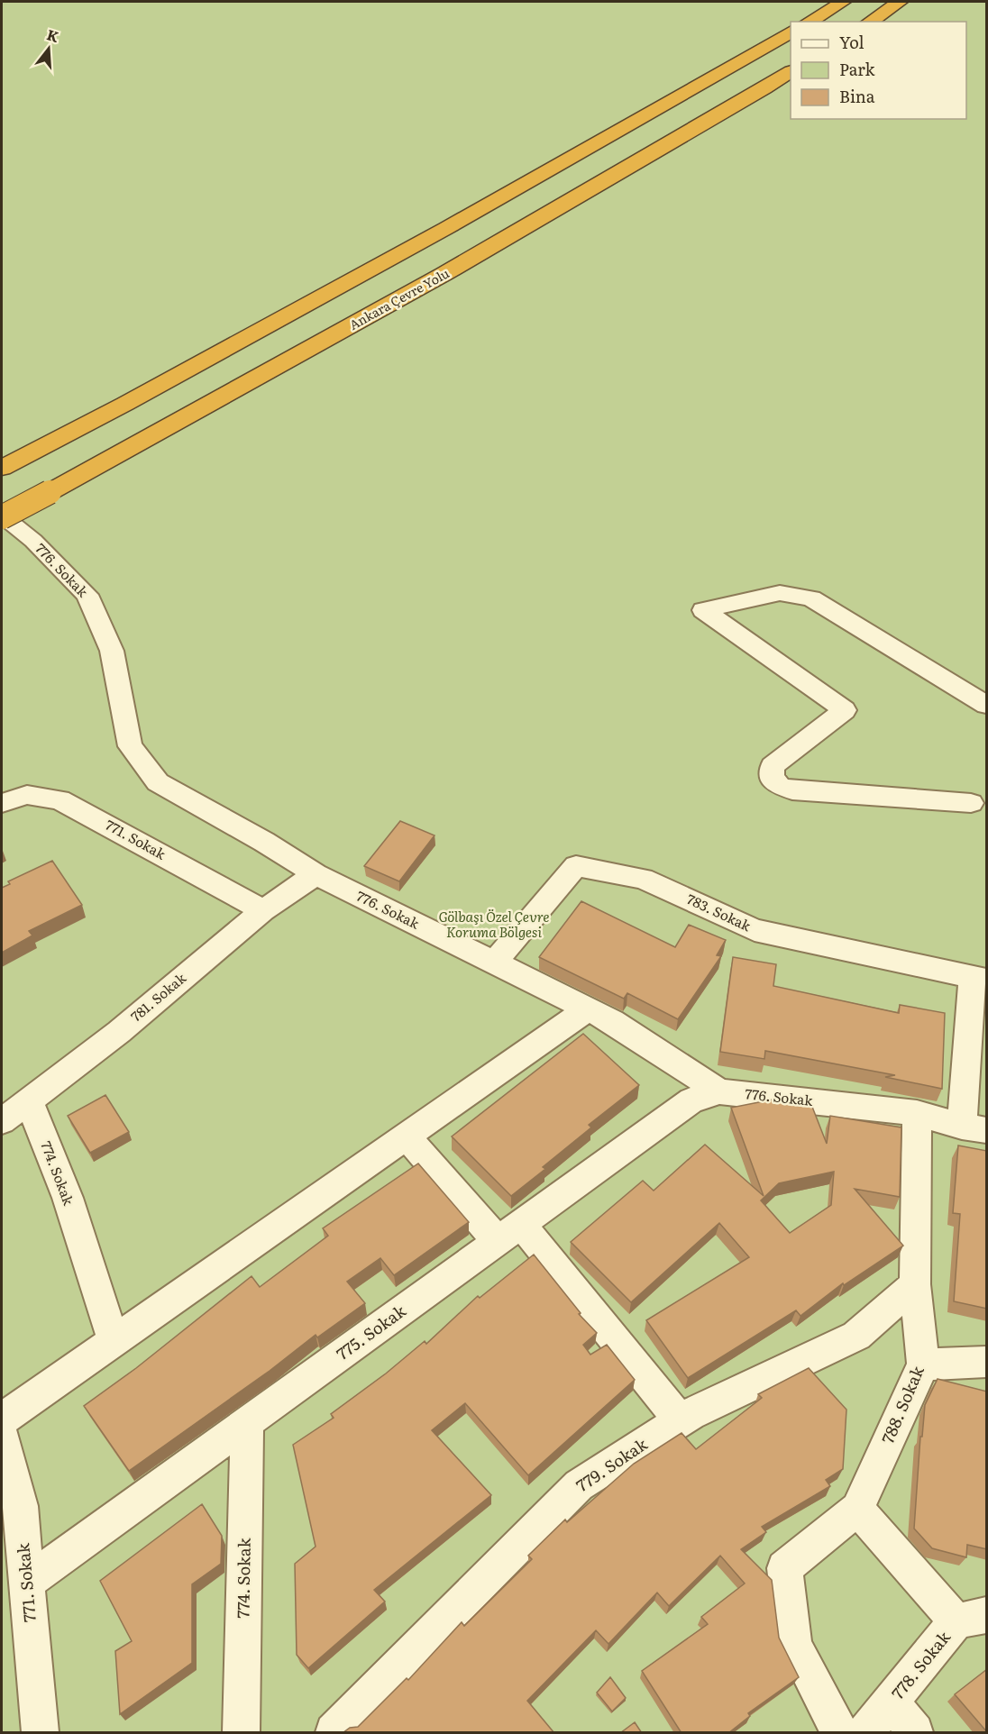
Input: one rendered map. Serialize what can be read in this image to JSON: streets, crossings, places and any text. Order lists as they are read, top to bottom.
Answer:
{
  "streets": {
    "highway": ["Ankara Çevre Yolu"],
    "street": [
      "776. Sokak",
      "771. Sokak",
      "783. Sokak",
      "781. Sokak",
      "774. Sokak",
      "775. Sokak",
      "788. Sokak",
      "779. Sokak",
      "778. Sokak"
    ]
  },
  "crossings": [
    ["Ankara Çevre Yolu", "776. Sokak"],
    ["776. Sokak", "783. Sokak"],
    ["776. Sokak", "781. Sokak"],
    ["776. Sokak", "775. Sokak"],
    ["776. Sokak", "788. Sokak"],
    ["771. Sokak", "781. Sokak"],
    ["771. Sokak", "775. Sokak"],
    ["781. Sokak", "774. Sokak"],
    ["774. Sokak", "775. Sokak"],
    ["788. Sokak", "779. Sokak"]
  ],
  "parks": ["Gölbaşı Özel Çevre Koruma Bölgesi"],
  "legend": ["Yol", "Park", "Bina"],
  "north": "top"
}
